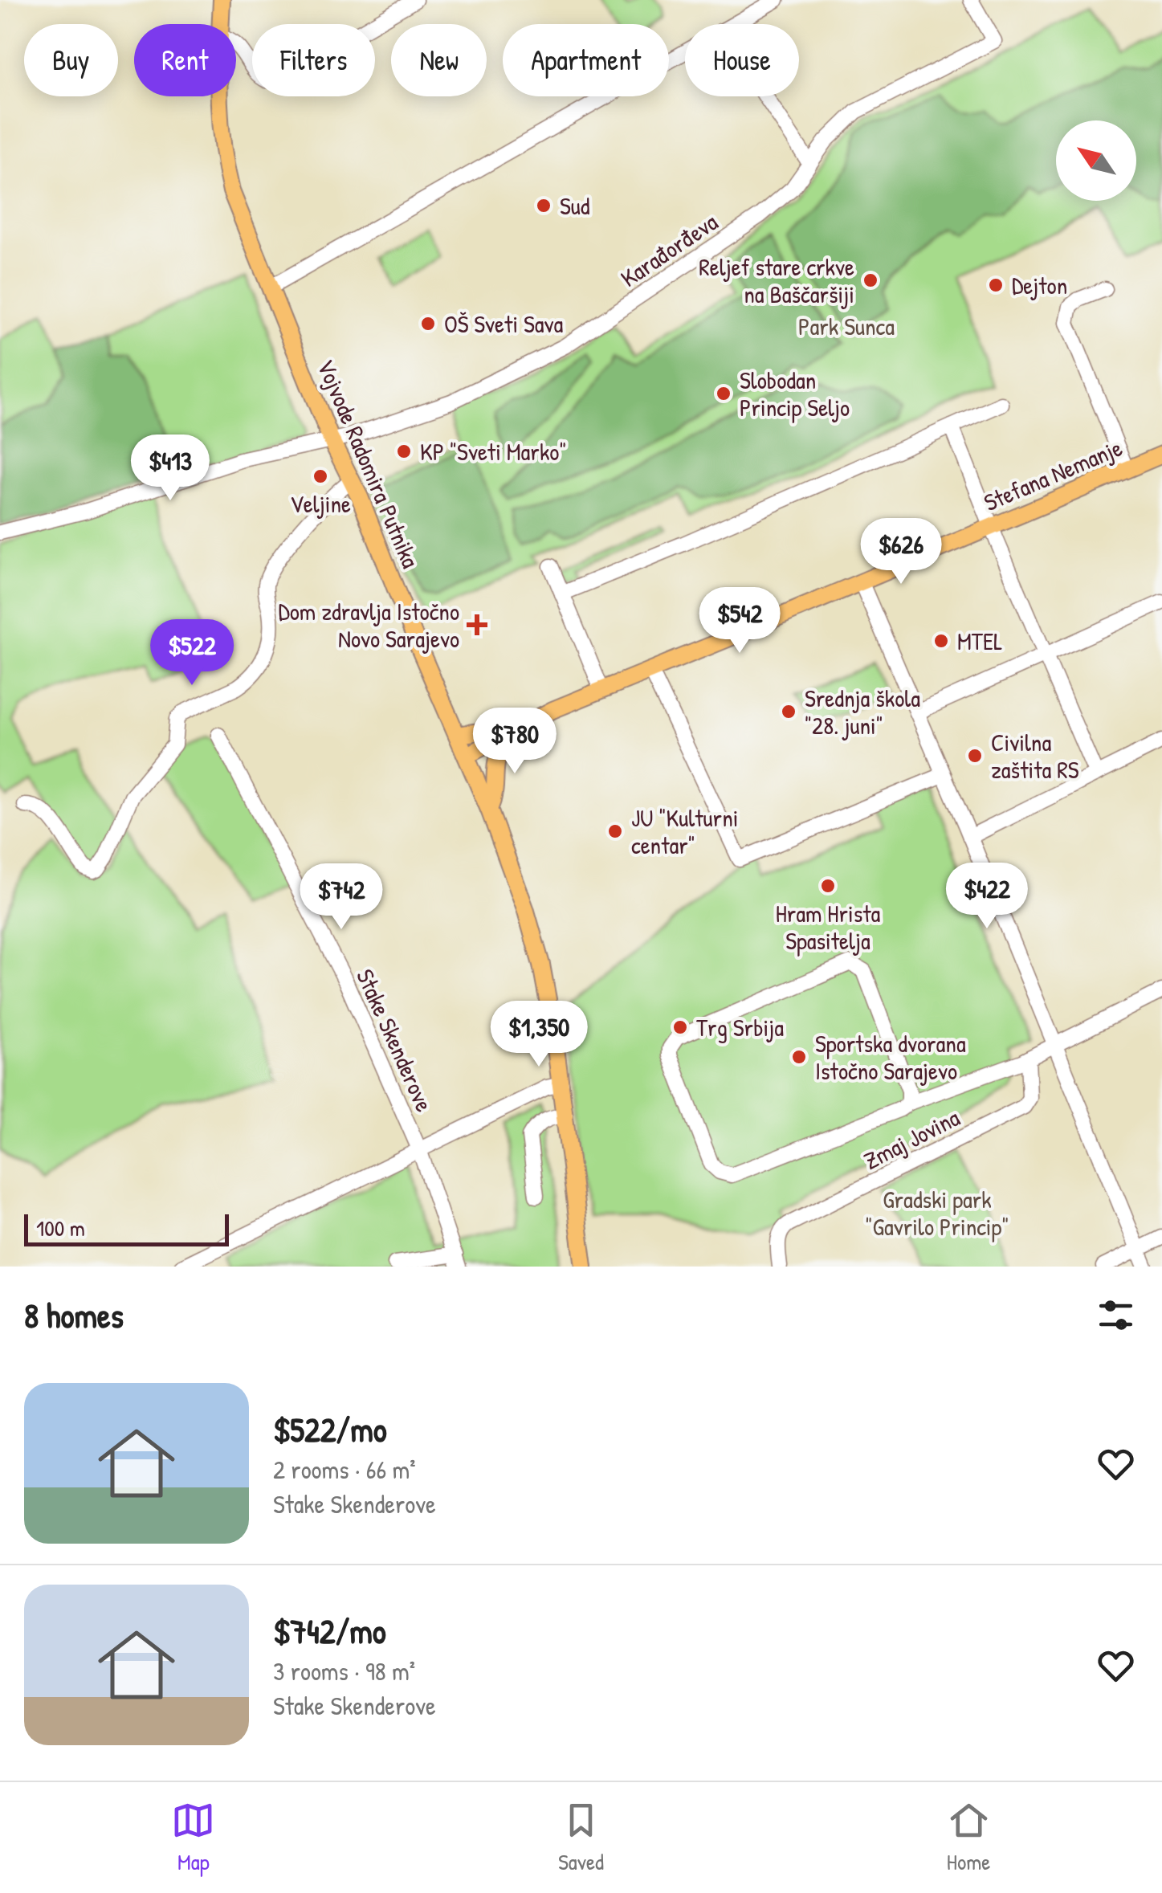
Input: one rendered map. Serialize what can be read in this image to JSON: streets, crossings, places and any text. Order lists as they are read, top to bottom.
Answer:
{
  "streets": {
    "main road": ["Vojvode Radomira Putnika", "Stefana Nemanje"],
    "street": ["Karađorđeva", "Stake Skenderove", "Zmaj Jovina"]
  },
  "crossings": [
    ["Karađorđeva", "Vojvode Radomira Putnika"],
    ["Vojvode Radomira Putnika", "Stefana Nemanje"]
  ],
  "parks": ["Park Sunca", "Gradski park \"Gavrilo Princip\""],
  "places": {
    "other": [
      "Sud",
      "Reljef stare crkve na Baščaršiji",
      "Dejton",
      "OŠ Sveti Sava",
      "Slobodan Princip Seljo",
      "KP \"Sveti Marko\"",
      "Veljine",
      "MTEL",
      "Srednja škola \"28. juni\"",
      "Civilna zaštita RS",
      "JU \"Kulturni centar\"",
      "Hram Hrista Spasitelja",
      "Trg Srbija",
      "Sportska dvorana Istočno Sarajevo"
    ],
    "health": ["Dom zdravlja Istočno Novo Sarajevo"]
  },
  "scale_bar": "100 m",
  "north": "top left",
  "page": {
    "chip": [
      "Buy",
      "Rent",
      "Filters",
      "New",
      "Apartment",
      "House"
    ],
    "price": [
      "$413",
      "$626",
      "$542",
      "$522",
      "$780",
      "$422",
      "$742",
      "$1,350"
    ],
    "scale": "100 m",
    "heading": "8 homes",
    "list": [
      {
        "name": "$522/mo",
        "note": "2 rooms · 66 m² · Stake Skenderove"
      },
      {
        "name": "$742/mo",
        "note": "3 rooms · 98 m² · Stake Skenderove"
      }
    ],
    "tabs": ["Map", "Saved", "Home"]
  }
}
